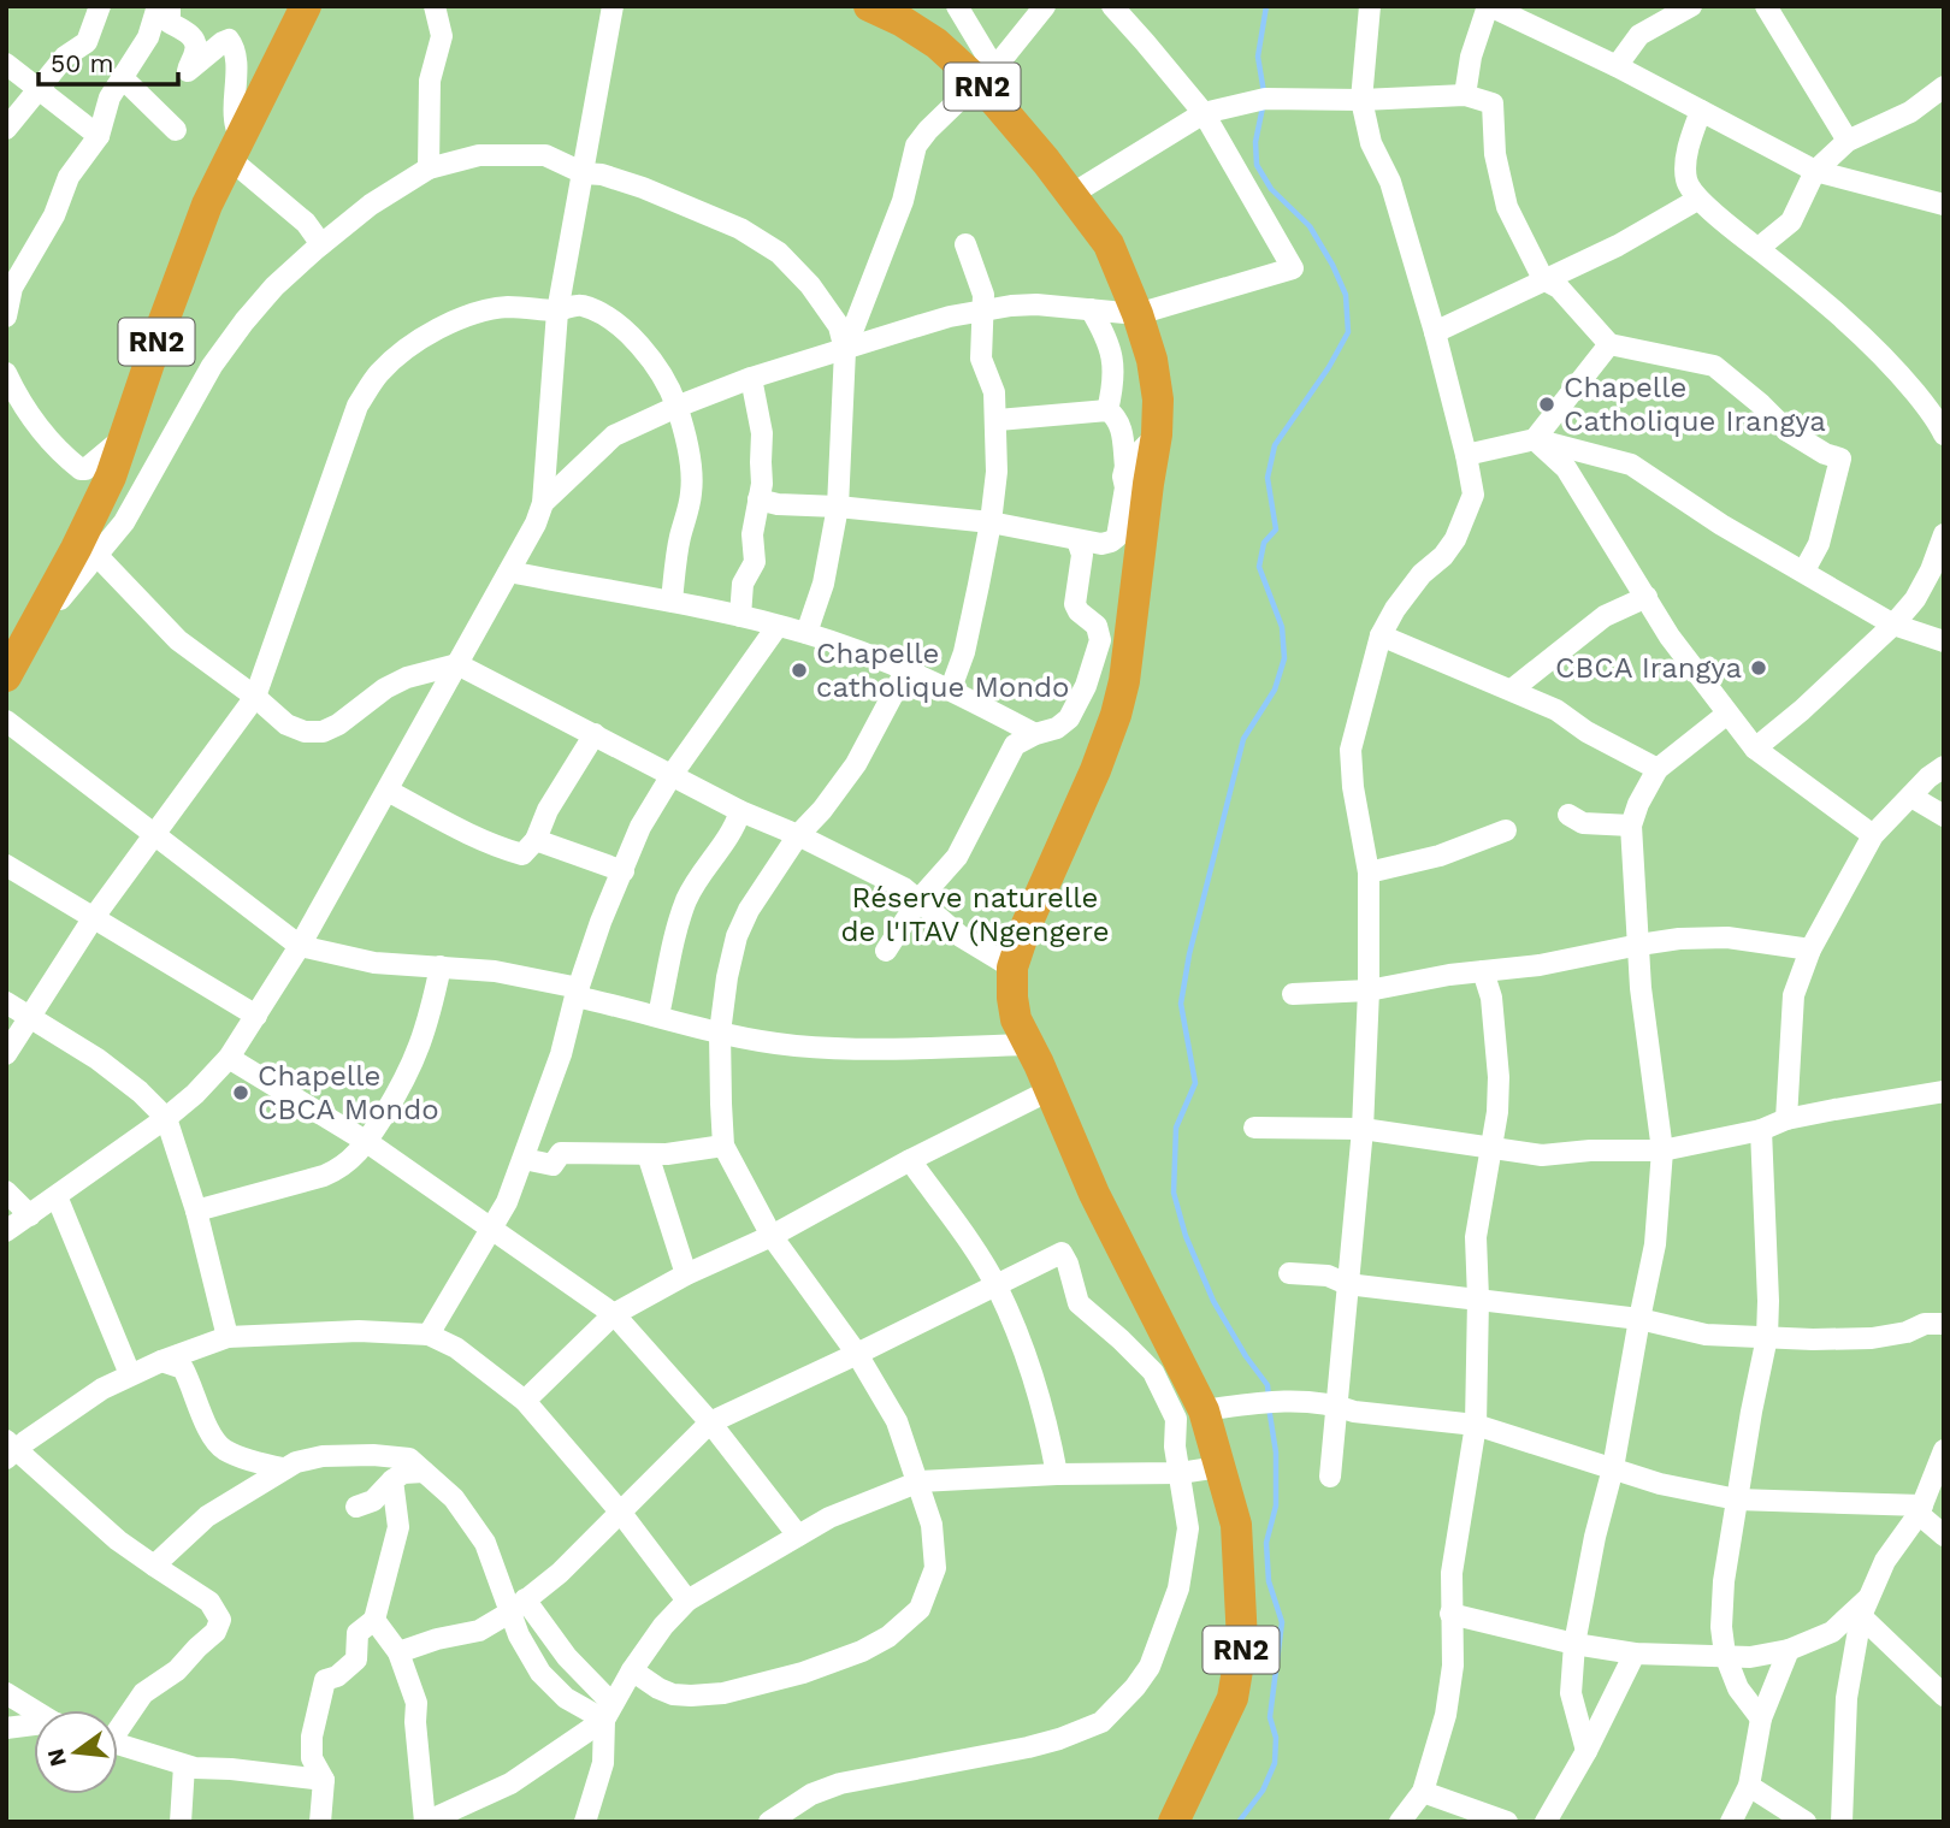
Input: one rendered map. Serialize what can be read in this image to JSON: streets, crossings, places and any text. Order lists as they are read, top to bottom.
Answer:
{
  "streets": {
    "highway": ["RN2"]
  },
  "parks": ["Réserve naturelle de l'ITAV (Ngengere"],
  "places": [
    "Chapelle Catholique Irangya",
    "CBCA Irangya",
    "Chapelle catholique Mondo",
    "Chapelle CBCA Mondo"
  ],
  "scale_bar": "50 m",
  "north": "left"
}
